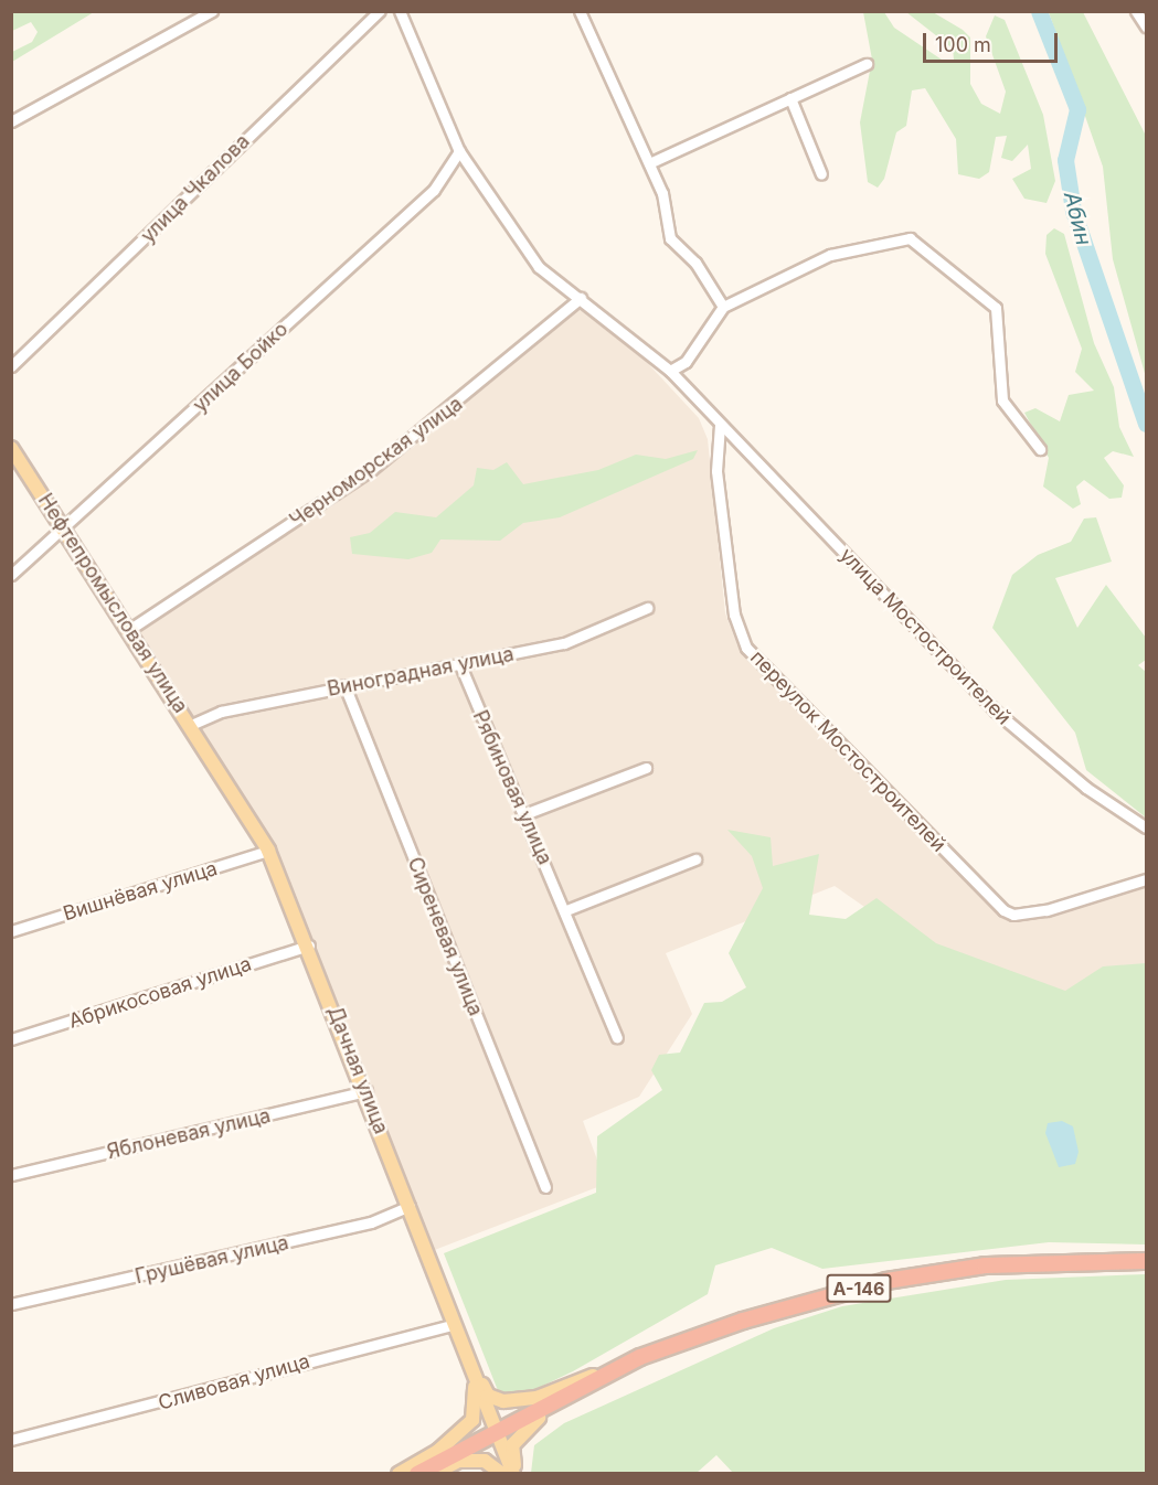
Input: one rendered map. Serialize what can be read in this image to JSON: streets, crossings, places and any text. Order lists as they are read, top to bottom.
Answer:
{
  "streets": {
    "highway": ["А-146"],
    "main road": ["Нефтепромысловая улица", "Дачная улица"],
    "street": [
      "улица Чкалова",
      "улица Бойко",
      "Черноморская улица",
      "улица Мостостроителей",
      "Виноградная улица",
      "переулок Мостостроителей",
      "Рябиновая улица",
      "Вишнёвая улица",
      "Сиреневая улица",
      "Абрикосовая улица",
      "Яблоневая улица",
      "Грушёвая улица",
      "Сливовая улица"
    ]
  },
  "crossings": [
    ["улица Бойко", "Нефтепромысловая улица"],
    ["улица Бойко", "улица Мостостроителей"],
    ["Черноморская улица", "Нефтепромысловая улица"],
    ["Черноморская улица", "улица Мостостроителей"],
    ["Нефтепромысловая улица", "Виноградная улица"],
    ["Нефтепромысловая улица", "Дачная улица"],
    ["улица Мостостроителей", "переулок Мостостроителей"],
    ["Виноградная улица", "Рябиновая улица"],
    ["Виноградная улица", "Сиреневая улица"],
    ["Виноградная улица", "Дачная улица"],
    ["Вишнёвая улица", "Дачная улица"],
    ["Абрикосовая улица", "Дачная улица"],
    ["Дачная улица", "Яблоневая улица"],
    ["Дачная улица", "Грушёвая улица"],
    ["Дачная улица", "А-146"],
    ["Дачная улица", "Сливовая улица"]
  ],
  "water": ["Абин"],
  "scale_bar": "100 m"
}
